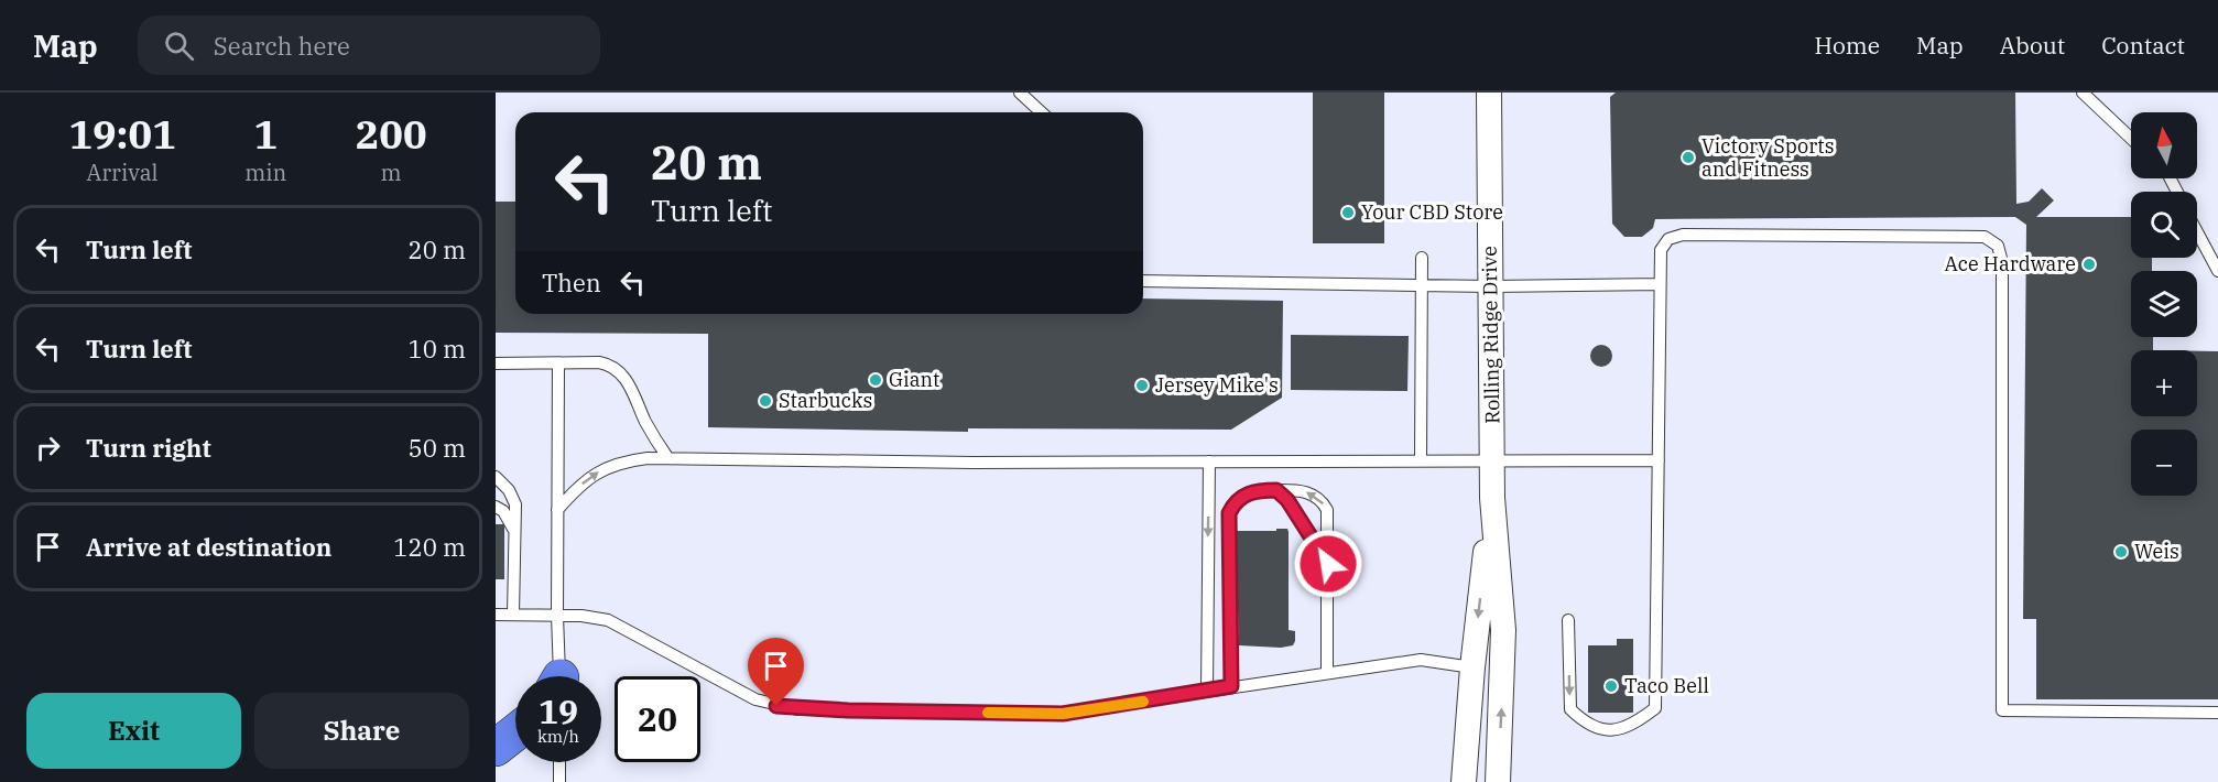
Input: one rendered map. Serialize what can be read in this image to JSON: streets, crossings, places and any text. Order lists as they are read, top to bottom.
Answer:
{
  "streets": {
    "street": ["Rolling Ridge Drive"]
  },
  "places": [
    "Victory Sports and Fitness",
    "Your CBD Store",
    "Ace Hardware",
    "Giant",
    "Jersey Mike's",
    "Starbucks",
    "Weis",
    "Taco Bell"
  ],
  "north": "top",
  "page": {
    "header": "Map",
    "search": "Search here",
    "nav": [
      "Home",
      "Map",
      "About",
      "Contact"
    ],
    "eta": [
      "19:01",
      "Arrival",
      "1",
      "min",
      "200",
      "m"
    ],
    "map_buttons": ["+", "−"],
    "turn": ["20 m", "Turn left"],
    "list": [
      {
        "name": "Turn left",
        "value": "20 m"
      },
      {
        "name": "Turn left",
        "value": "10 m"
      },
      {
        "name": "Turn right",
        "value": "50 m"
      },
      {
        "name": "Arrive at destination",
        "value": "120 m"
      }
    ],
    "then": "Then",
    "speed": "19 km/h",
    "limit": "20",
    "buttons": ["Exit", "Share"]
  }
}
